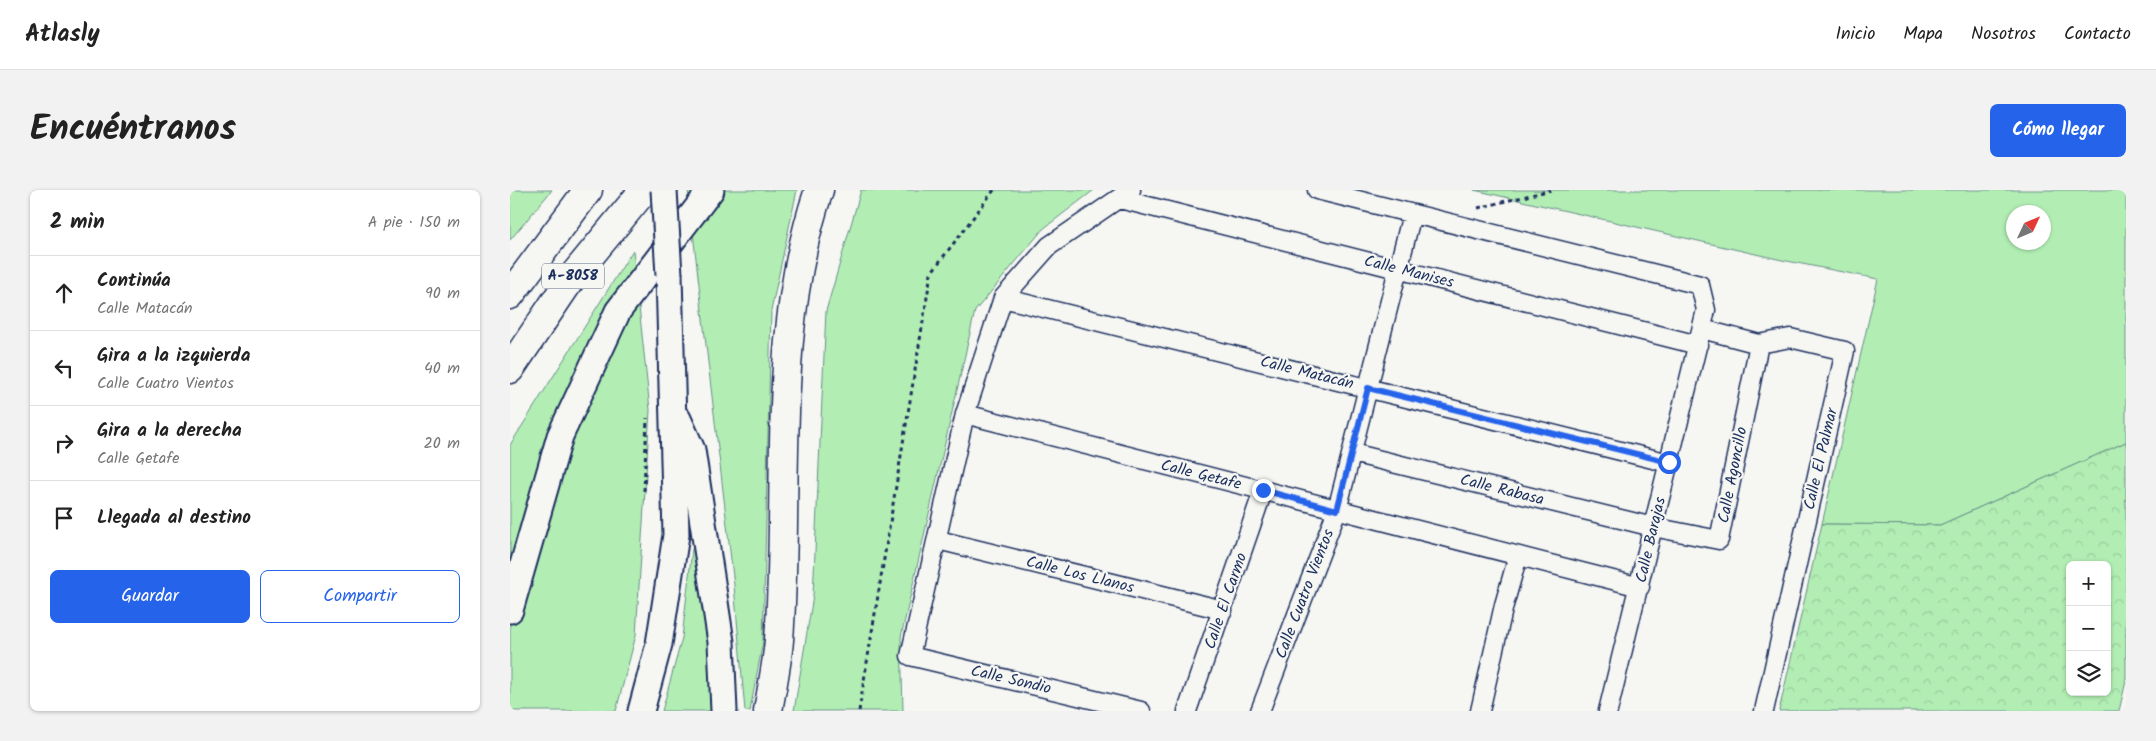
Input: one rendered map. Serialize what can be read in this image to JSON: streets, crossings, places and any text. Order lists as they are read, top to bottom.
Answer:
{
  "streets": {
    "highway": ["A-8058"],
    "street": [
      "Calle Manises",
      "Calle Matacán",
      "Calle El Palmar",
      "Calle Getafe",
      "Calle Agoncillo",
      "Calle Rabasa",
      "Calle Barajas",
      "Calle Los Llanos",
      "Calle Cuatro Vientos",
      "Calle El Carmo",
      "Calle Sondio"
    ]
  },
  "crossings": [
    ["Calle Manises", "Calle El Palmar"],
    ["Calle Manises", "Calle Barajas"],
    ["Calle Manises", "Calle Cuatro Vientos"],
    ["Calle Matacán", "Calle Barajas"],
    ["Calle Matacán", "Calle Cuatro Vientos"],
    ["Calle El Palmar", "Calle Agoncillo"],
    ["Calle El Palmar", "Calle Barajas"],
    ["Calle Getafe", "Calle Barajas"],
    ["Calle Getafe", "Calle Cuatro Vientos"],
    ["Calle Getafe", "Calle El Carmo"],
    ["Calle Agoncillo", "Calle Rabasa"],
    ["Calle Agoncillo", "Calle Barajas"],
    ["Calle Rabasa", "Calle Barajas"],
    ["Calle Rabasa", "Calle Cuatro Vientos"],
    ["Calle Barajas", "Calle Cuatro Vientos"],
    ["Calle Los Llanos", "Calle El Carmo"],
    ["Calle Los Llanos", "Calle Sondio"]
  ],
  "north": "top right",
  "page": {
    "header": "Atlasly",
    "nav": [
      "Inicio",
      "Mapa",
      "Nosotros",
      "Contacto"
    ],
    "title": "Encuéntranos",
    "buttons": [
      "Cómo llegar",
      ["Guardar", "Compartir"]
    ],
    "heading": ["2 min", "A pie · 150 m"],
    "list": [
      ["Continúa", "Calle Matacán", "90 m"],
      ["Gira a la izquierda", "Calle Cuatro Vientos", "40 m"],
      ["Gira a la derecha", "Calle Getafe", "20 m"],
      "Llegada al destino"
    ],
    "map_buttons": ["+", "−"]
  }
}
